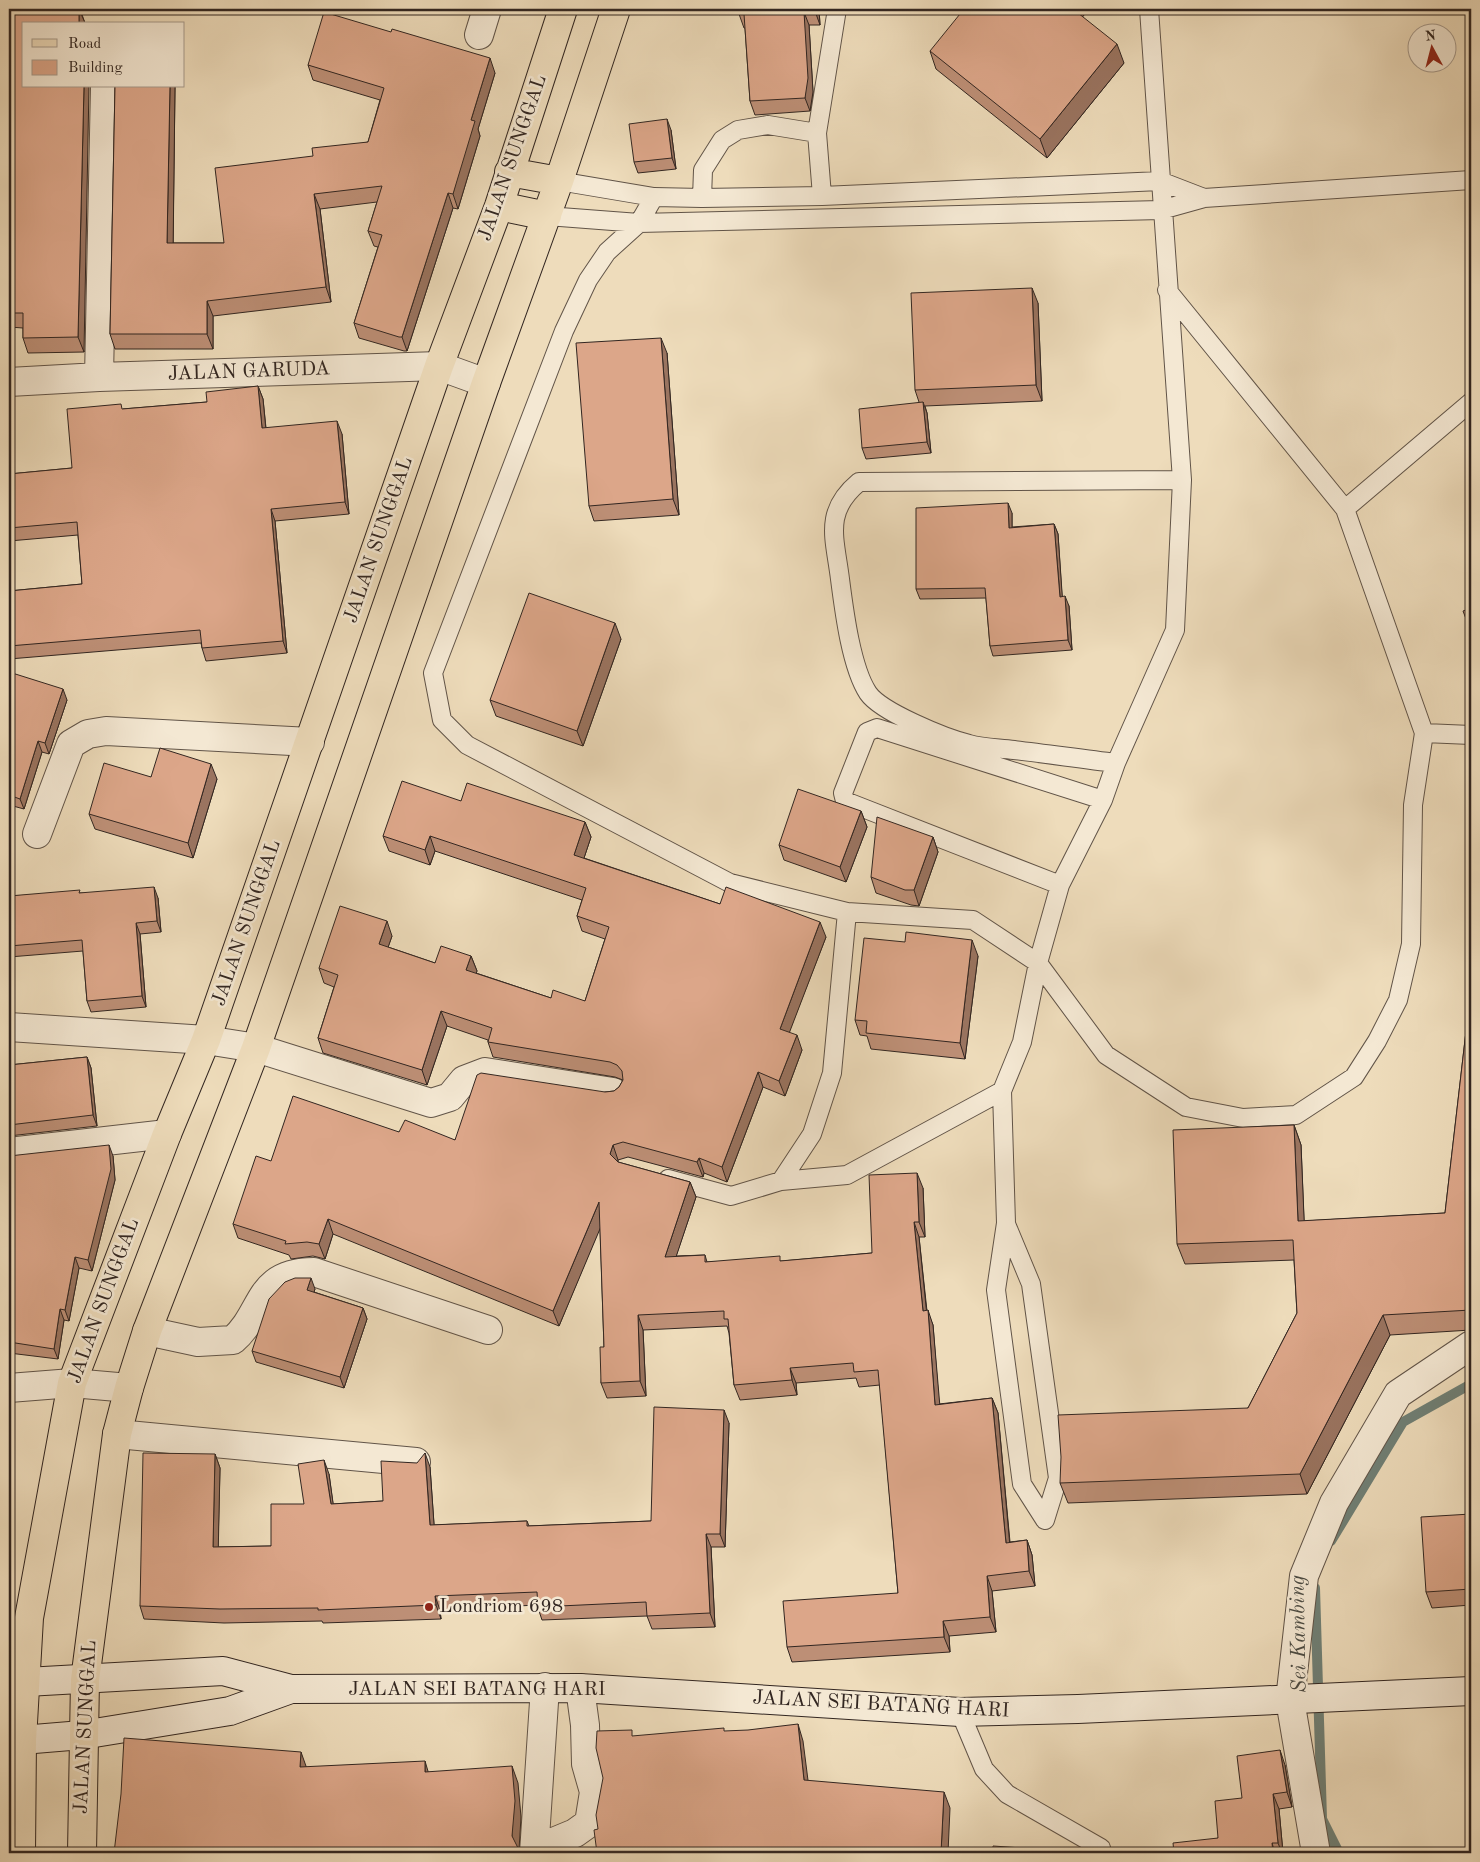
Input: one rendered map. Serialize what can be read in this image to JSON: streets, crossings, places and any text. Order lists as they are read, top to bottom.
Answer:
{
  "streets": {
    "main road": ["JALAN SUNGGAL"],
    "street": ["JALAN GARUDA", "JALAN SEI BATANG HARI"]
  },
  "crossings": [
    ["JALAN SUNGGAL", "JALAN GARUDA"],
    ["JALAN SUNGGAL", "JALAN SEI BATANG HARI"]
  ],
  "water": ["Sei Kambing"],
  "places": ["Londriom 698"],
  "legend": ["Road", "Building"],
  "north": "top"
}
